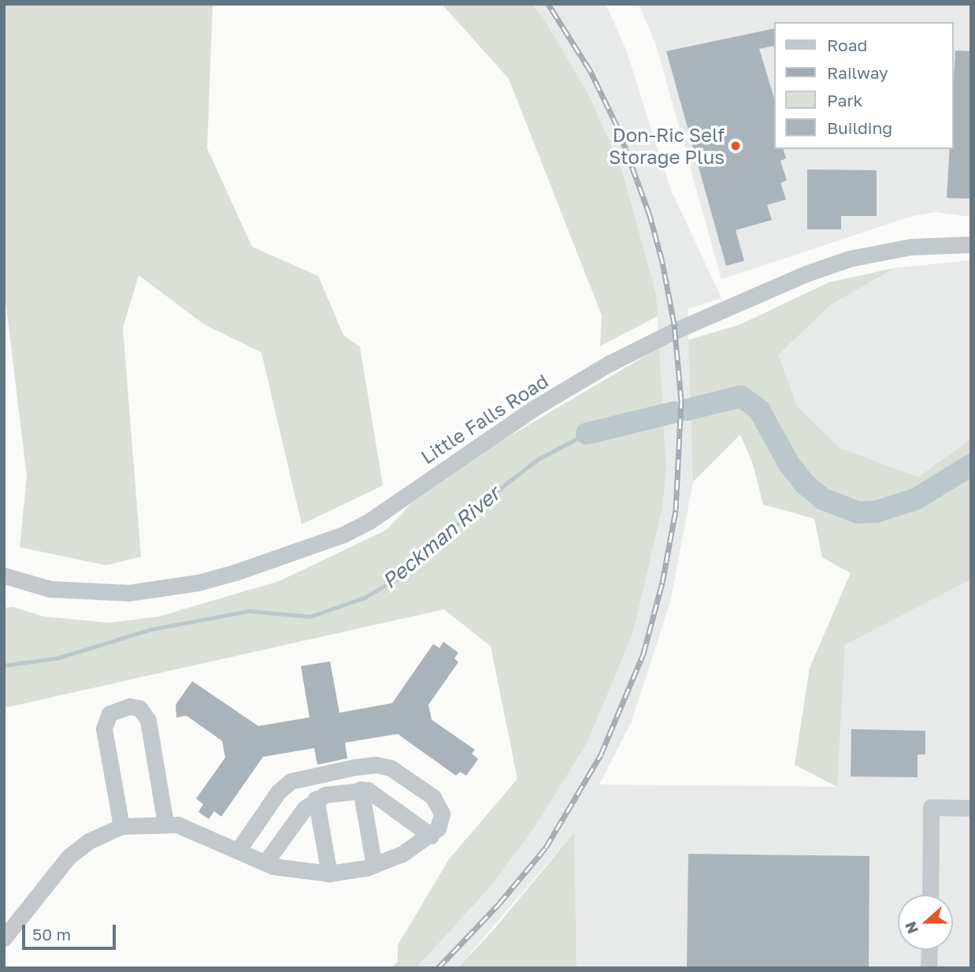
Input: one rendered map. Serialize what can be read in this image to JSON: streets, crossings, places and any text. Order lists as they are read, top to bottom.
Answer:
{
  "streets": {
    "street": ["Little Falls Road"]
  },
  "water": ["Peckman River"],
  "places": ["Don-Ric Self Storage Plus"],
  "legend": [
    "Road",
    "Railway",
    "Park",
    "Building"
  ],
  "scale_bar": "50 m",
  "north": "left"
}
